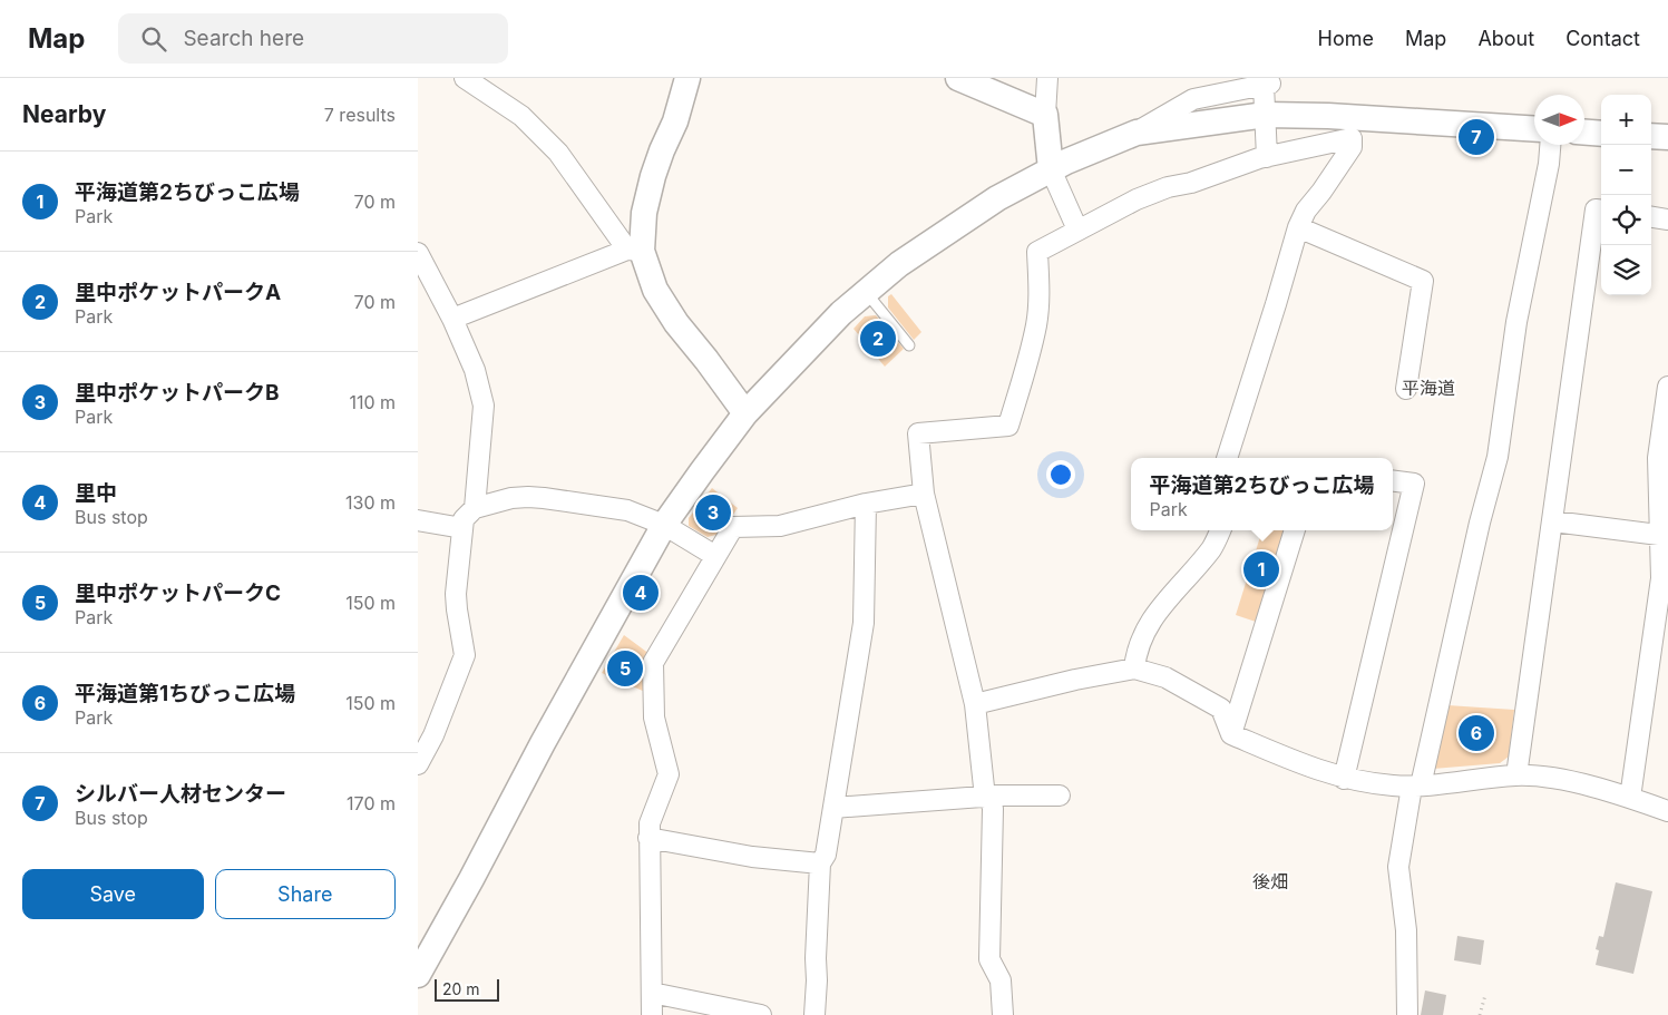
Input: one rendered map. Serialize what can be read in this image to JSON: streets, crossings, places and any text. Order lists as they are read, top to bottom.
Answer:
{
  "districts": ["平海道", "後畑"],
  "scale_bar": "20 m",
  "north": "right",
  "page": {
    "header": "Map",
    "search": "Search here",
    "nav": [
      "Home",
      "Map",
      "About",
      "Contact"
    ],
    "heading": ["Nearby", "7 results"],
    "map_buttons": ["+", "−"],
    "pins": [
      "7",
      "2",
      "3",
      "1",
      "4",
      "5",
      "6"
    ],
    "list": [
      {
        "mark": "1",
        "name": "平海道第2ちびっこ広場",
        "note": "Park",
        "value": "70 m"
      },
      {
        "mark": "2",
        "name": "里中ポケットパークA",
        "note": "Park",
        "value": "70 m"
      },
      {
        "mark": "3",
        "name": "里中ポケットパークB",
        "note": "Park",
        "value": "110 m"
      },
      {
        "mark": "4",
        "name": "里中",
        "note": "Bus stop",
        "value": "130 m"
      },
      {
        "mark": "5",
        "name": "里中ポケットパークC",
        "note": "Park",
        "value": "150 m"
      },
      {
        "mark": "6",
        "name": "平海道第1ちびっこ広場",
        "note": "Park",
        "value": "150 m"
      },
      {
        "mark": "7",
        "name": "シルバー人材センター",
        "note": "Bus stop",
        "value": "170 m"
      }
    ],
    "popup": ["平海道第2ちびっこ広場", "Park"],
    "buttons": ["Save", "Share"],
    "scale": "20 m"
  }
}
